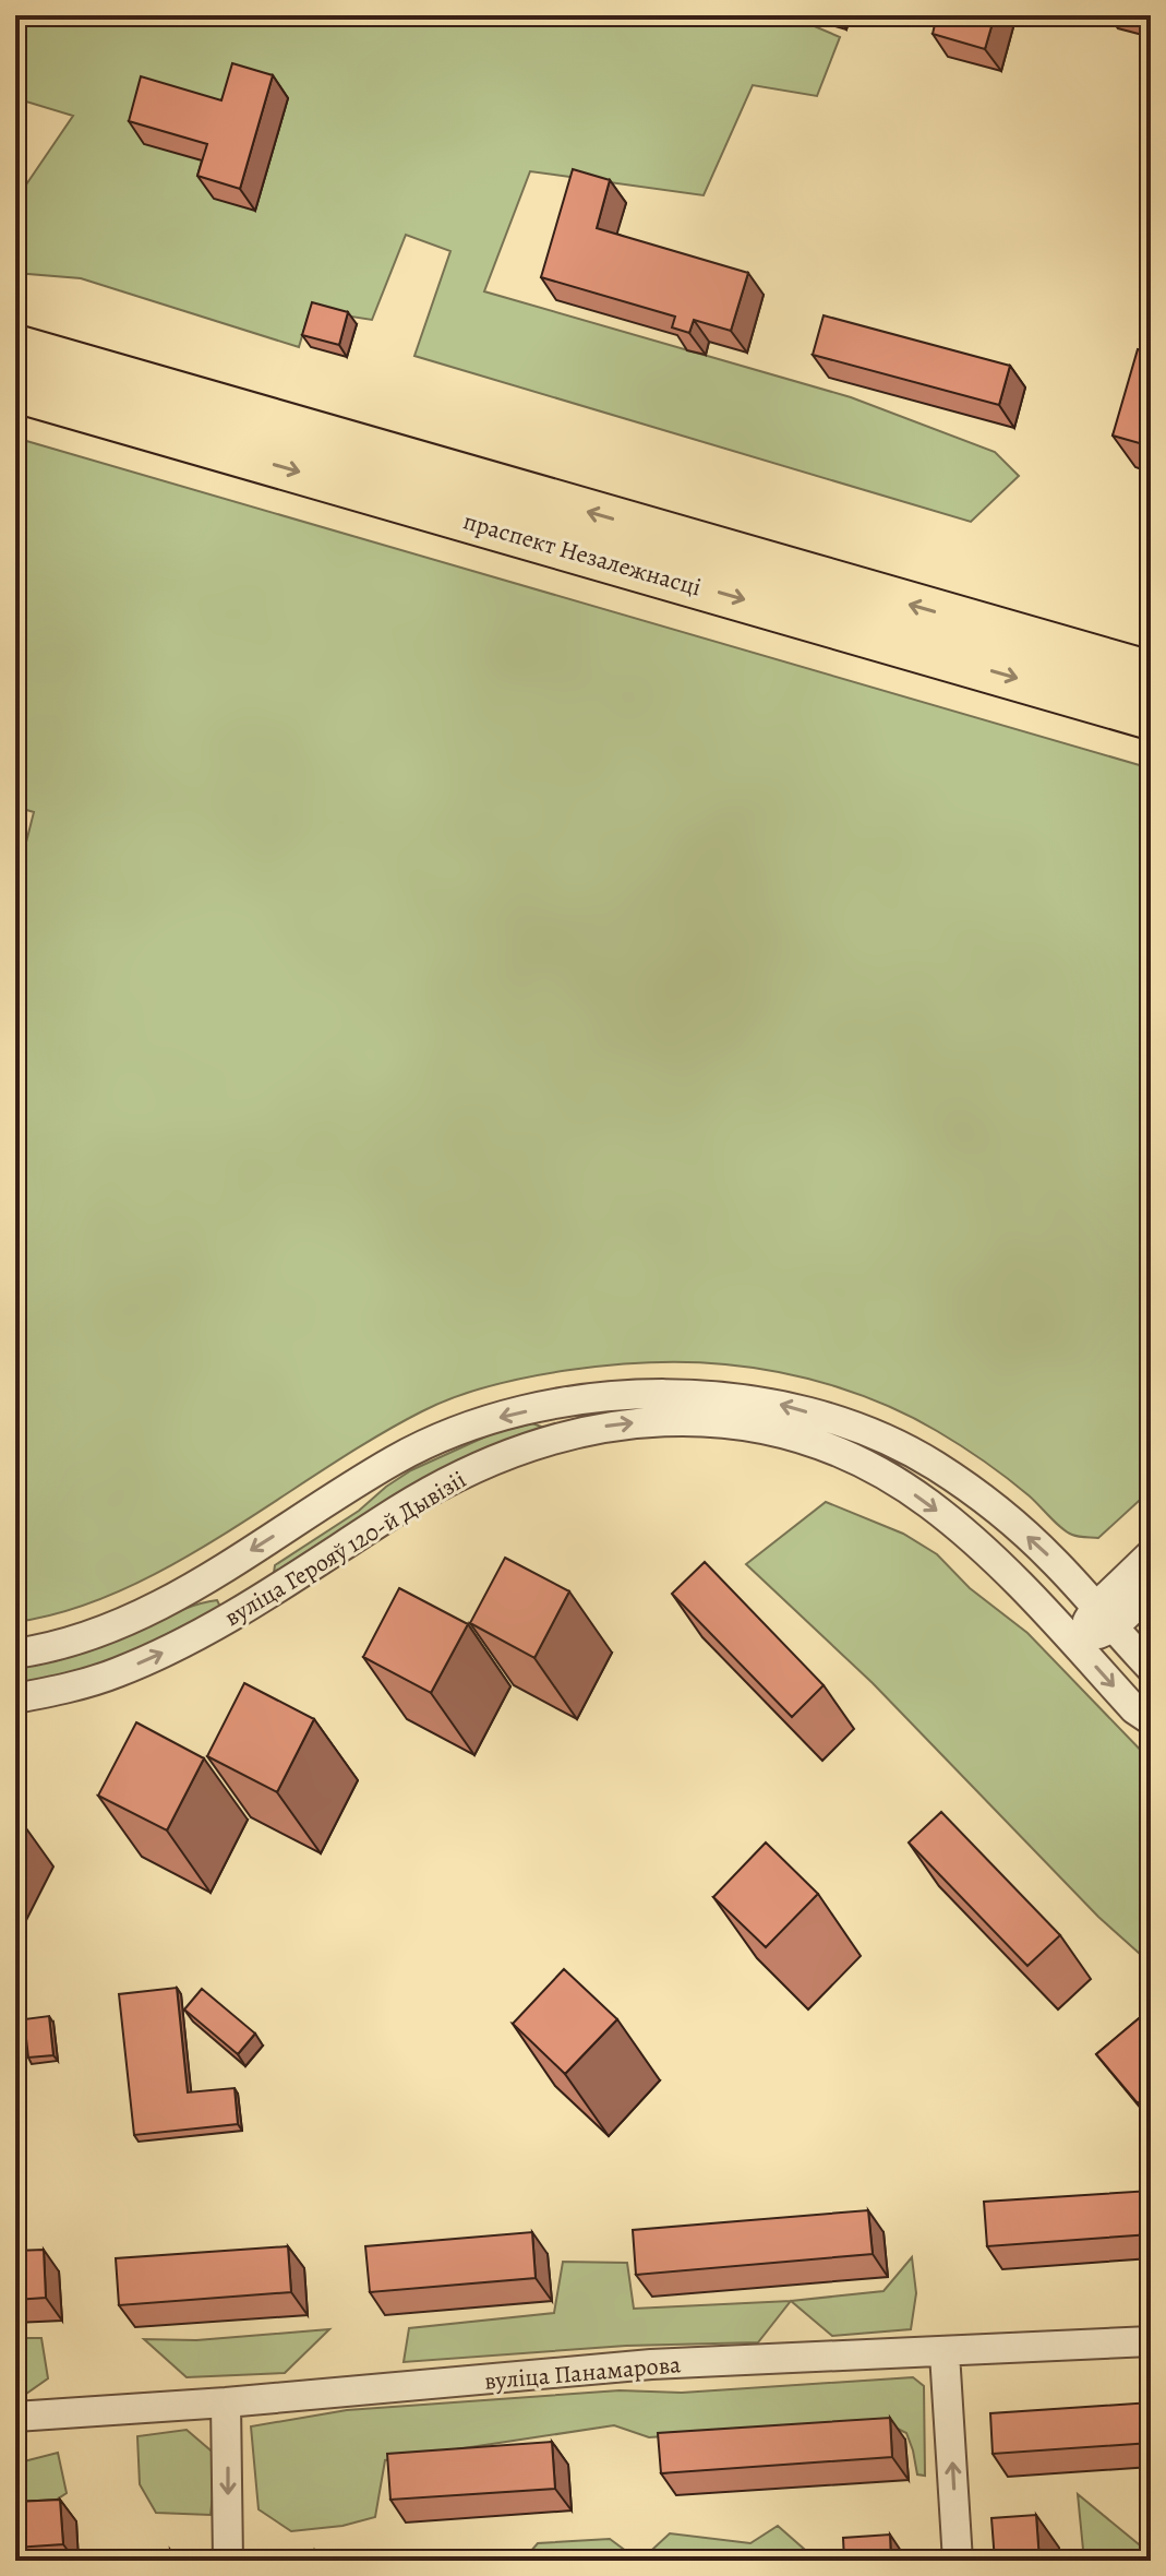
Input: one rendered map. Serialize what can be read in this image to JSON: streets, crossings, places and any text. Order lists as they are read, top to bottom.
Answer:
{
  "streets": {
    "highway": ["праспект Незалежнасці"],
    "street": ["вуліца Герояў 120-й Дывізіі", "вуліца Панамарова"]
  }
}
